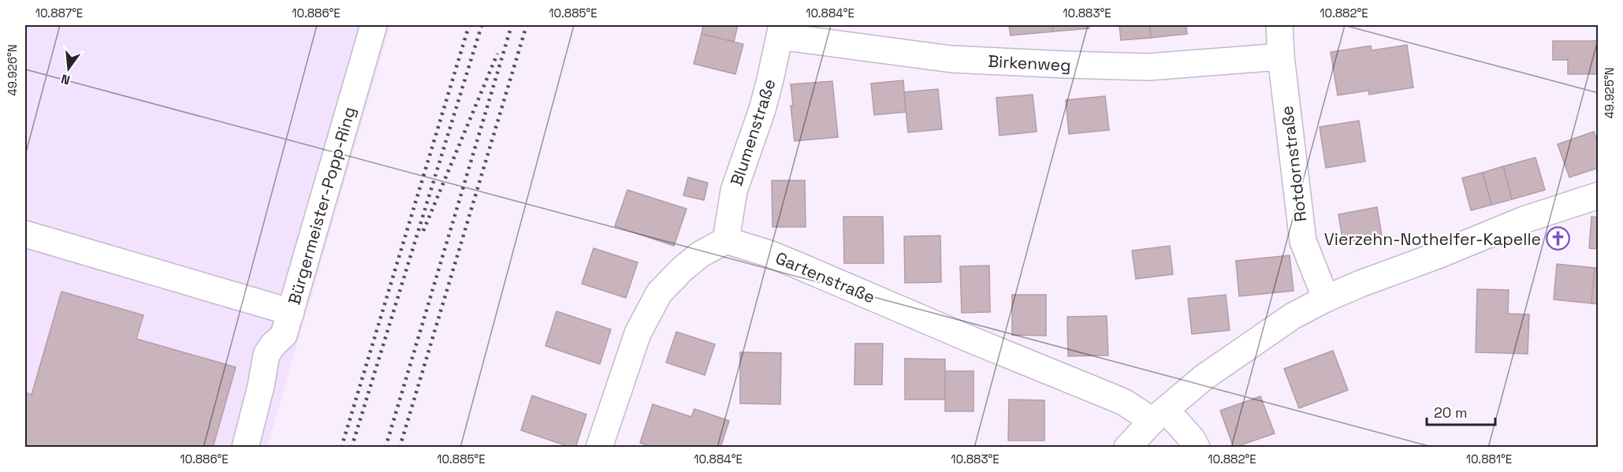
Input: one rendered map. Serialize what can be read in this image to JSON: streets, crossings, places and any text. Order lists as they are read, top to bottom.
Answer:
{
  "streets": {
    "street": [
      "Birkenweg",
      "Blumenstraße",
      "Rotdornstraße",
      "Bürgermeister-Popp-Ring",
      "Gartenstraße"
    ]
  },
  "crossings": [
    ["Birkenweg", "Blumenstraße"],
    ["Birkenweg", "Rotdornstraße"],
    ["Blumenstraße", "Gartenstraße"]
  ],
  "places": {
    "church": ["Vierzehn-Nothelfer-Kapelle"]
  },
  "scale_bar": "20 m",
  "north": "bottom",
  "coordinates": [
    "10.887°E",
    "10.886°E",
    "10.885°E",
    "10.884°E",
    "10.883°E",
    "10.882°E",
    "49.926°N",
    "49.925°N",
    "10.881°E"
  ]
}
